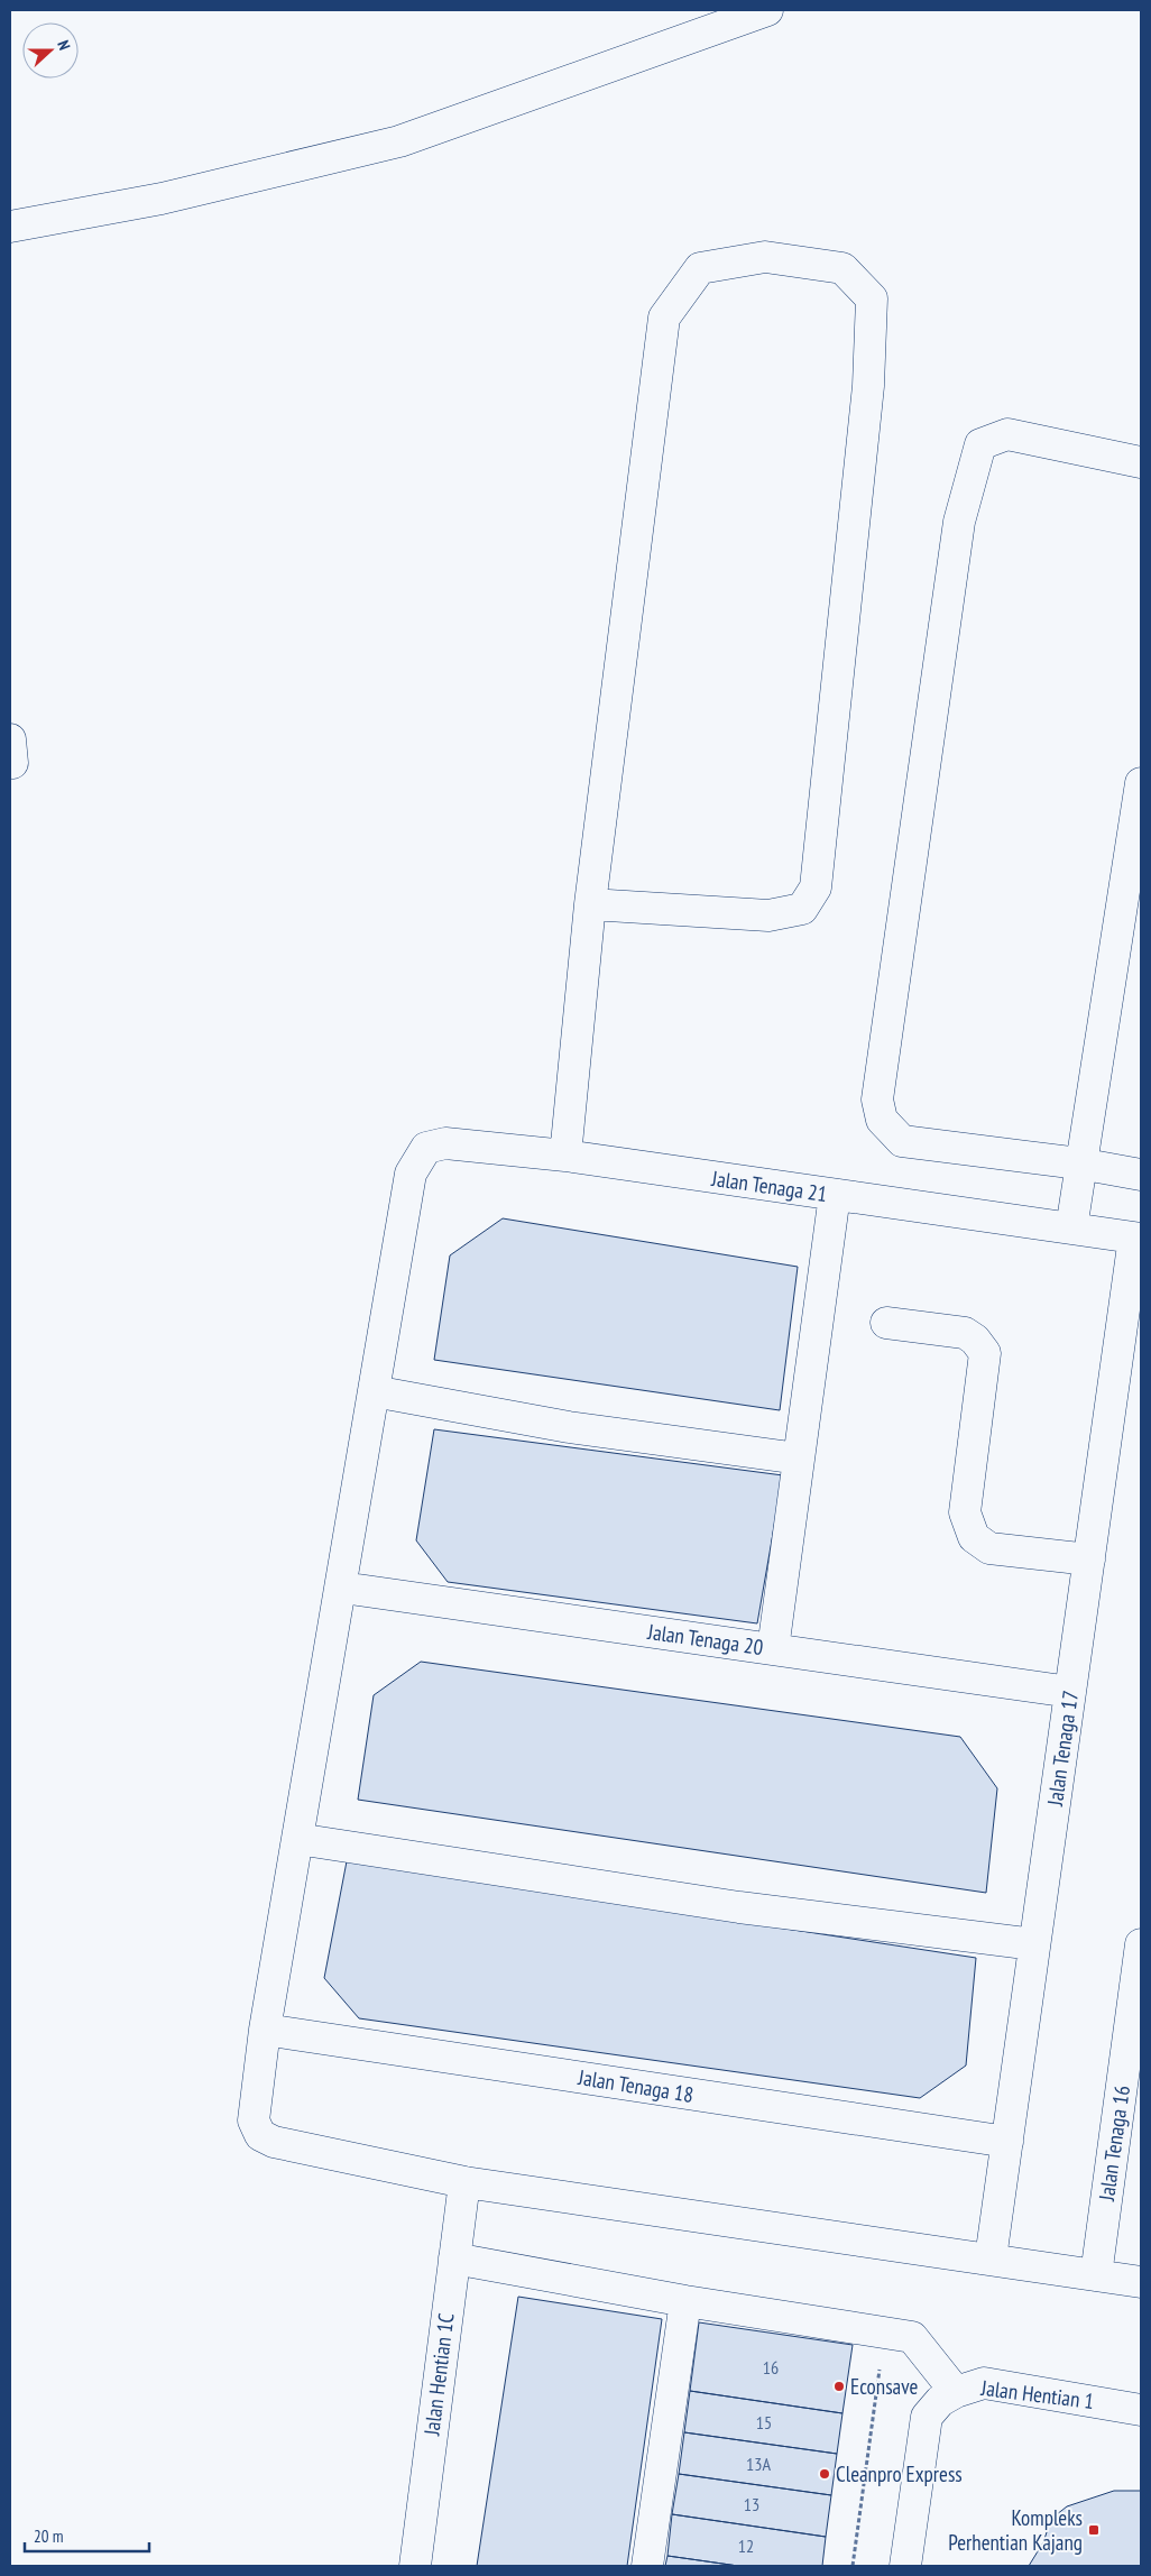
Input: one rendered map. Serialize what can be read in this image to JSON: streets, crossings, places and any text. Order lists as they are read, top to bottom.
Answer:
{
  "streets": {
    "street": [
      "Jalan Tenaga 21",
      "Jalan Tenaga 20",
      "Jalan Tenaga 17",
      "Jalan Tenaga 18",
      "Jalan Tenaga 16",
      "Jalan Hentian 1C",
      "Jalan Hentian 1"
    ]
  },
  "crossings": [
    ["Jalan Tenaga 21", "Jalan Tenaga 17"],
    ["Jalan Tenaga 20", "Jalan Tenaga 17"],
    ["Jalan Tenaga 17", "Jalan Tenaga 18"]
  ],
  "places": {
    "other": ["Econsave", "Cleanpro Express"],
    "transit": ["Kompleks Perhentian Kajang"]
  },
  "house_numbers": [
    "16",
    "15",
    "13A",
    "13",
    "12"
  ],
  "scale_bar": "20 m",
  "north": "right"
}
